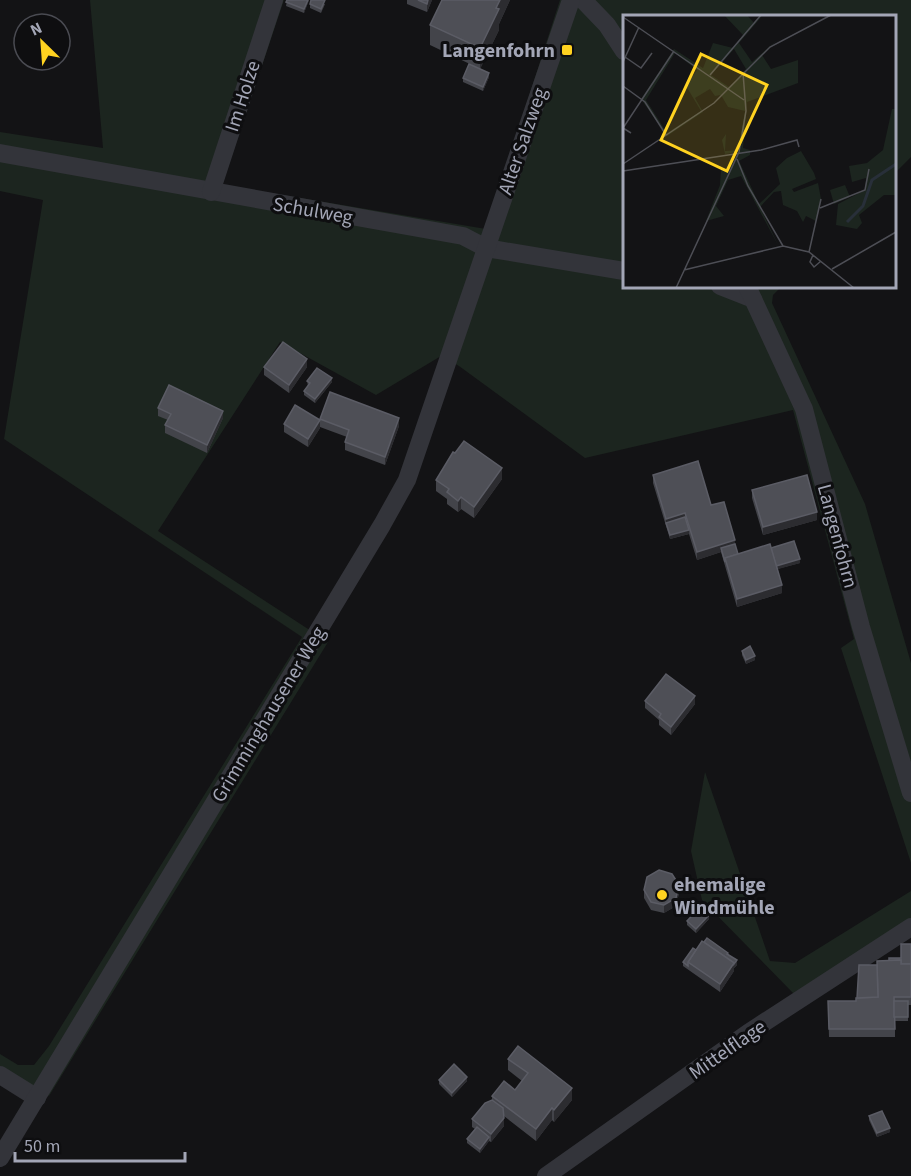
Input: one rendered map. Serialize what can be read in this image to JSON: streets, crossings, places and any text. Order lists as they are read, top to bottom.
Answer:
{
  "streets": {
    "street": [
      "Im Holze",
      "Alter Salzweg",
      "Schulweg",
      "Langenfohrn",
      "Grimminghausener Weg",
      "Mittelflage"
    ]
  },
  "crossings": [
    ["Im Holze", "Schulweg"],
    ["Alter Salzweg", "Schulweg"],
    ["Alter Salzweg", "Grimminghausener Weg"],
    ["Schulweg", "Grimminghausener Weg"]
  ],
  "places": {
    "transit": ["Langenfohrn"],
    "other": ["ehemalige Windmühle"]
  },
  "scale_bar": "50 m",
  "north": "top left"
}
